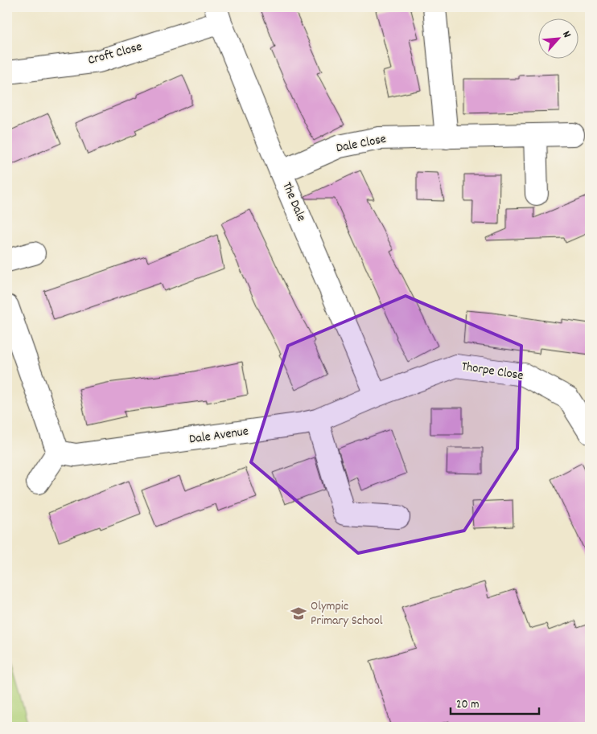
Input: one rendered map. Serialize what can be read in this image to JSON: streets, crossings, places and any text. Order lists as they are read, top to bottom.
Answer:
{
  "streets": {
    "street": [
      "Croft Close",
      "Dale Close",
      "The Dale",
      "Thorpe Close",
      "Dale Avenue"
    ]
  },
  "crossings": [
    ["Croft Close", "The Dale"],
    ["Dale Close", "The Dale"],
    ["The Dale", "Thorpe Close"],
    ["The Dale", "Dale Avenue"],
    ["Thorpe Close", "Dale Avenue"]
  ],
  "places": {
    "school or university": ["Olympic Primary School"]
  },
  "scale_bar": "20 m",
  "north": "top right"
}
